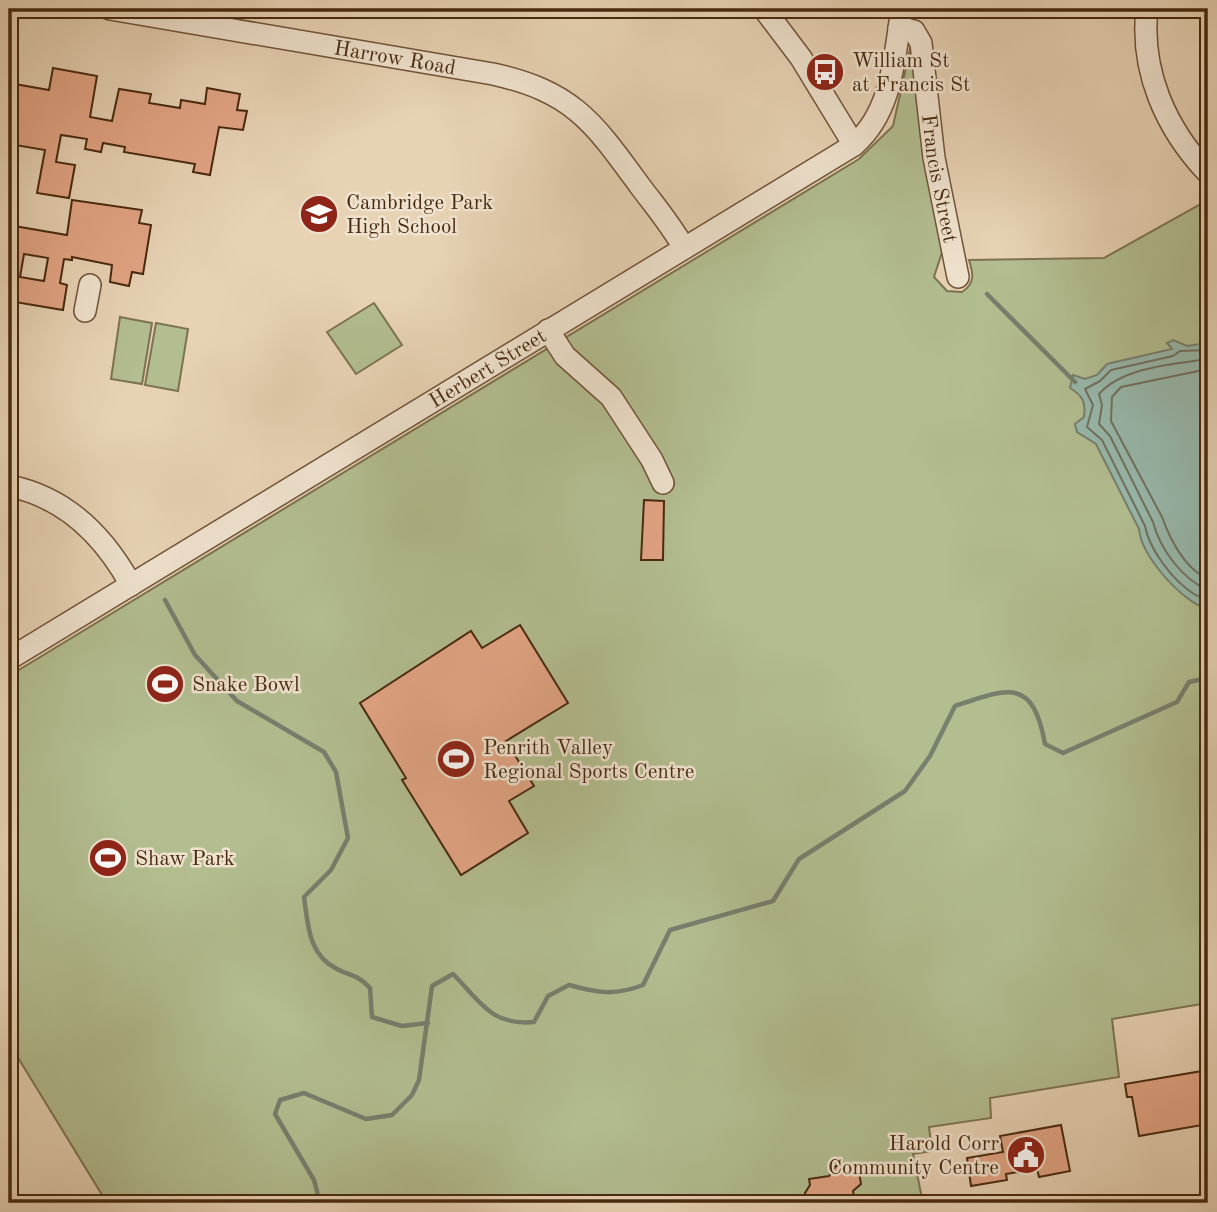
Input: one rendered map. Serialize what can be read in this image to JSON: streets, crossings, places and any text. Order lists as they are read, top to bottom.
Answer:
{
  "streets": {
    "street": ["Harrow Road", "Francis Street", "Herbert Street"]
  },
  "crossings": [
    ["Harrow Road", "Herbert Street"],
    ["Francis Street", "Herbert Street"]
  ],
  "places": {
    "bus stop": ["William St at Francis St"],
    "school or university": ["Cambridge Park High School"],
    "sports": ["Snake Bowl", "Penrith Valley Regional Sports Centre", "Shaw Park"],
    "public building": ["Harold Corr Community Centre"]
  }
}
